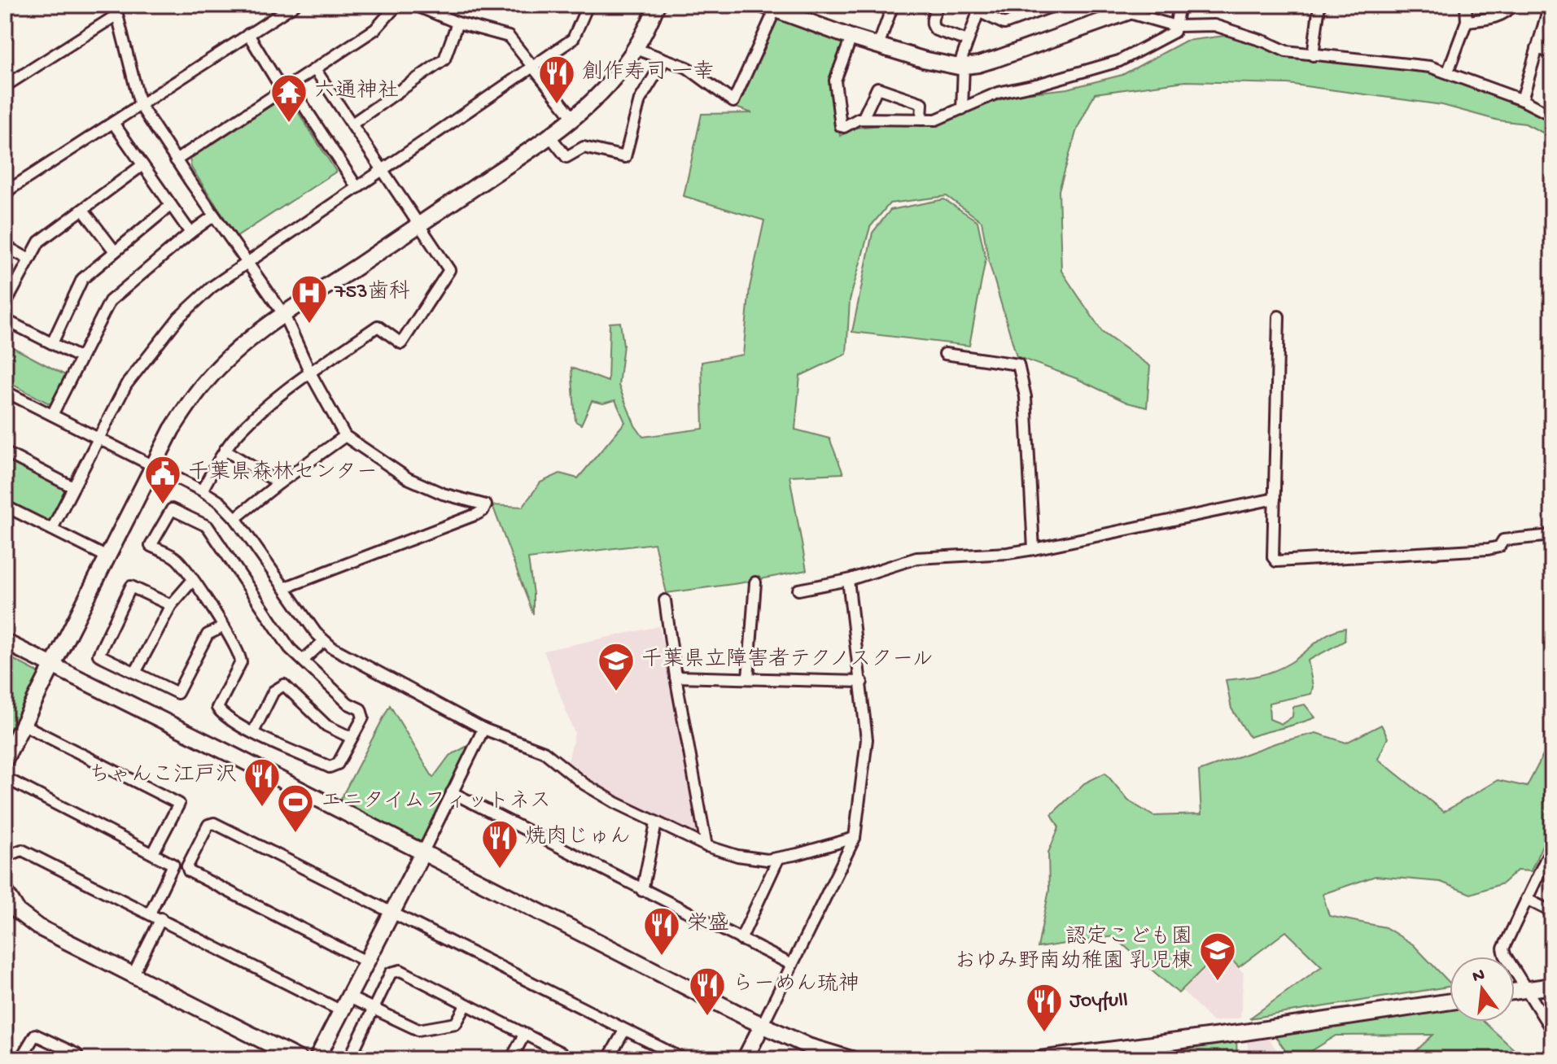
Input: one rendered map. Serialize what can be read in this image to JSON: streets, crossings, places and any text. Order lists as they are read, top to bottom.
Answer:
{
  "places": {
    "restaurant": [
      "創作寿司 一幸",
      "ちゃんこ江戸沢",
      "焼肉じゅん",
      "栄盛",
      "らーめん琉神",
      "Joyfull"
    ],
    "temple": ["六通神社"],
    "hospital": ["753歯科"],
    "public building": ["千葉県森林センター"],
    "school or university": ["千葉県立障害者テクノスクール", "認定こども園 おゆみ野南幼稚園 乳児棟"],
    "sports": ["エニタイムフィットネス"]
  },
  "north": "top"
}
